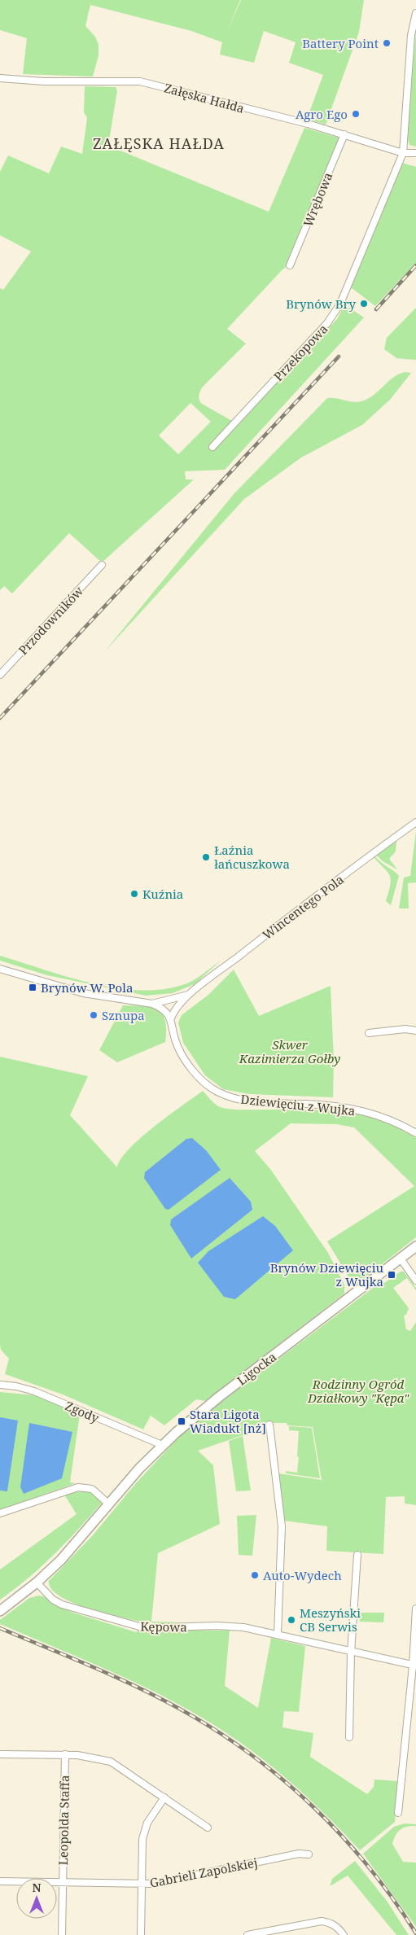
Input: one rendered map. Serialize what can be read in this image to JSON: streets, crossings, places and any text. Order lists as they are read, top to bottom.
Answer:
{
  "streets": {
    "street": [
      "Załęska Hałda",
      "Wrębowa",
      "Przekopowa",
      "Przodowników",
      "Wincentego Pola",
      "Dziewięciu z Wujka",
      "Ligocka",
      "Zgody",
      "Kępowa",
      "Leopolda Staffa",
      "Gabrieli Zapolskiej"
    ]
  },
  "crossings": [
    ["Załęska Hałda", "Wrębowa"],
    ["Załęska Hałda", "Przekopowa"],
    ["Wincentego Pola", "Dziewięciu z Wujka"],
    ["Ligocka", "Zgody"],
    ["Ligocka", "Kępowa"],
    ["Leopolda Staffa", "Gabrieli Zapolskiej"]
  ],
  "districts": ["ZAŁĘSKA HAŁDA"],
  "parks": ["Skwer Kazimierza Gołby", "Rodzinny Ogród Działkowy \"Kępa\""],
  "places": {
    "other": [
      "Battery Point",
      "Agro Ego",
      "Brynów Bry",
      "Łaźnia łańcuszkowa",
      "Kuźnia",
      "Sznupa",
      "Auto-Wydech",
      "Meszyński CB Serwis"
    ],
    "transit": ["Brynów W. Pola", "Brynów Dziewięciu z Wujka", "Stara Ligota Wiadukt [nż]"]
  },
  "north": "top"
}
